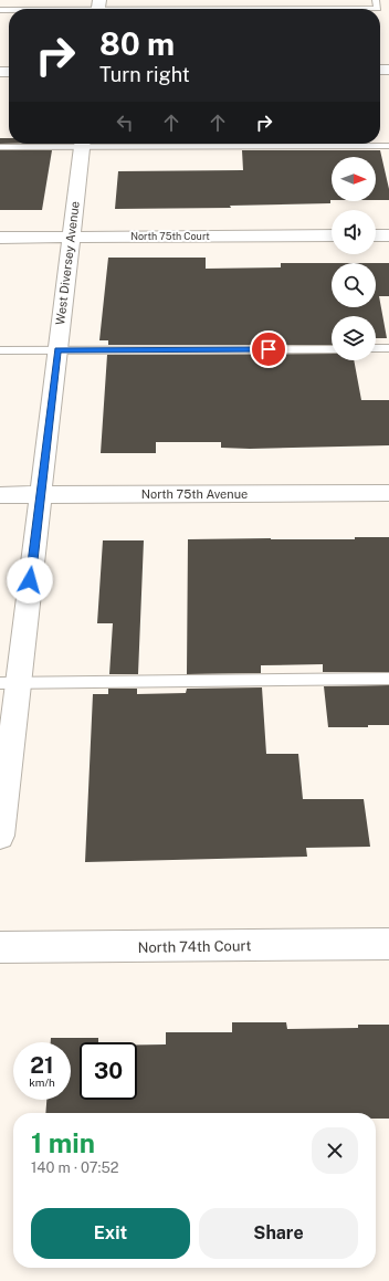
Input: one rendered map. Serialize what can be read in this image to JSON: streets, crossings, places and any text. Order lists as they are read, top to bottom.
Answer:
{
  "streets": {
    "street": [
      "North 75th Court",
      "West Diversey Avenue",
      "North 75th Avenue",
      "North 74th Court"
    ]
  },
  "crossings": [
    ["North 75th Court", "West Diversey Avenue"],
    ["West Diversey Avenue", "North 75th Avenue"]
  ],
  "north": "right",
  "page": {
    "turn": ["80 m", "Turn right"],
    "speed": "21 km/h",
    "limit": "30",
    "heading": ["1 min", "140 m · 07:52"],
    "buttons": ["Exit", "Share"]
  }
}
